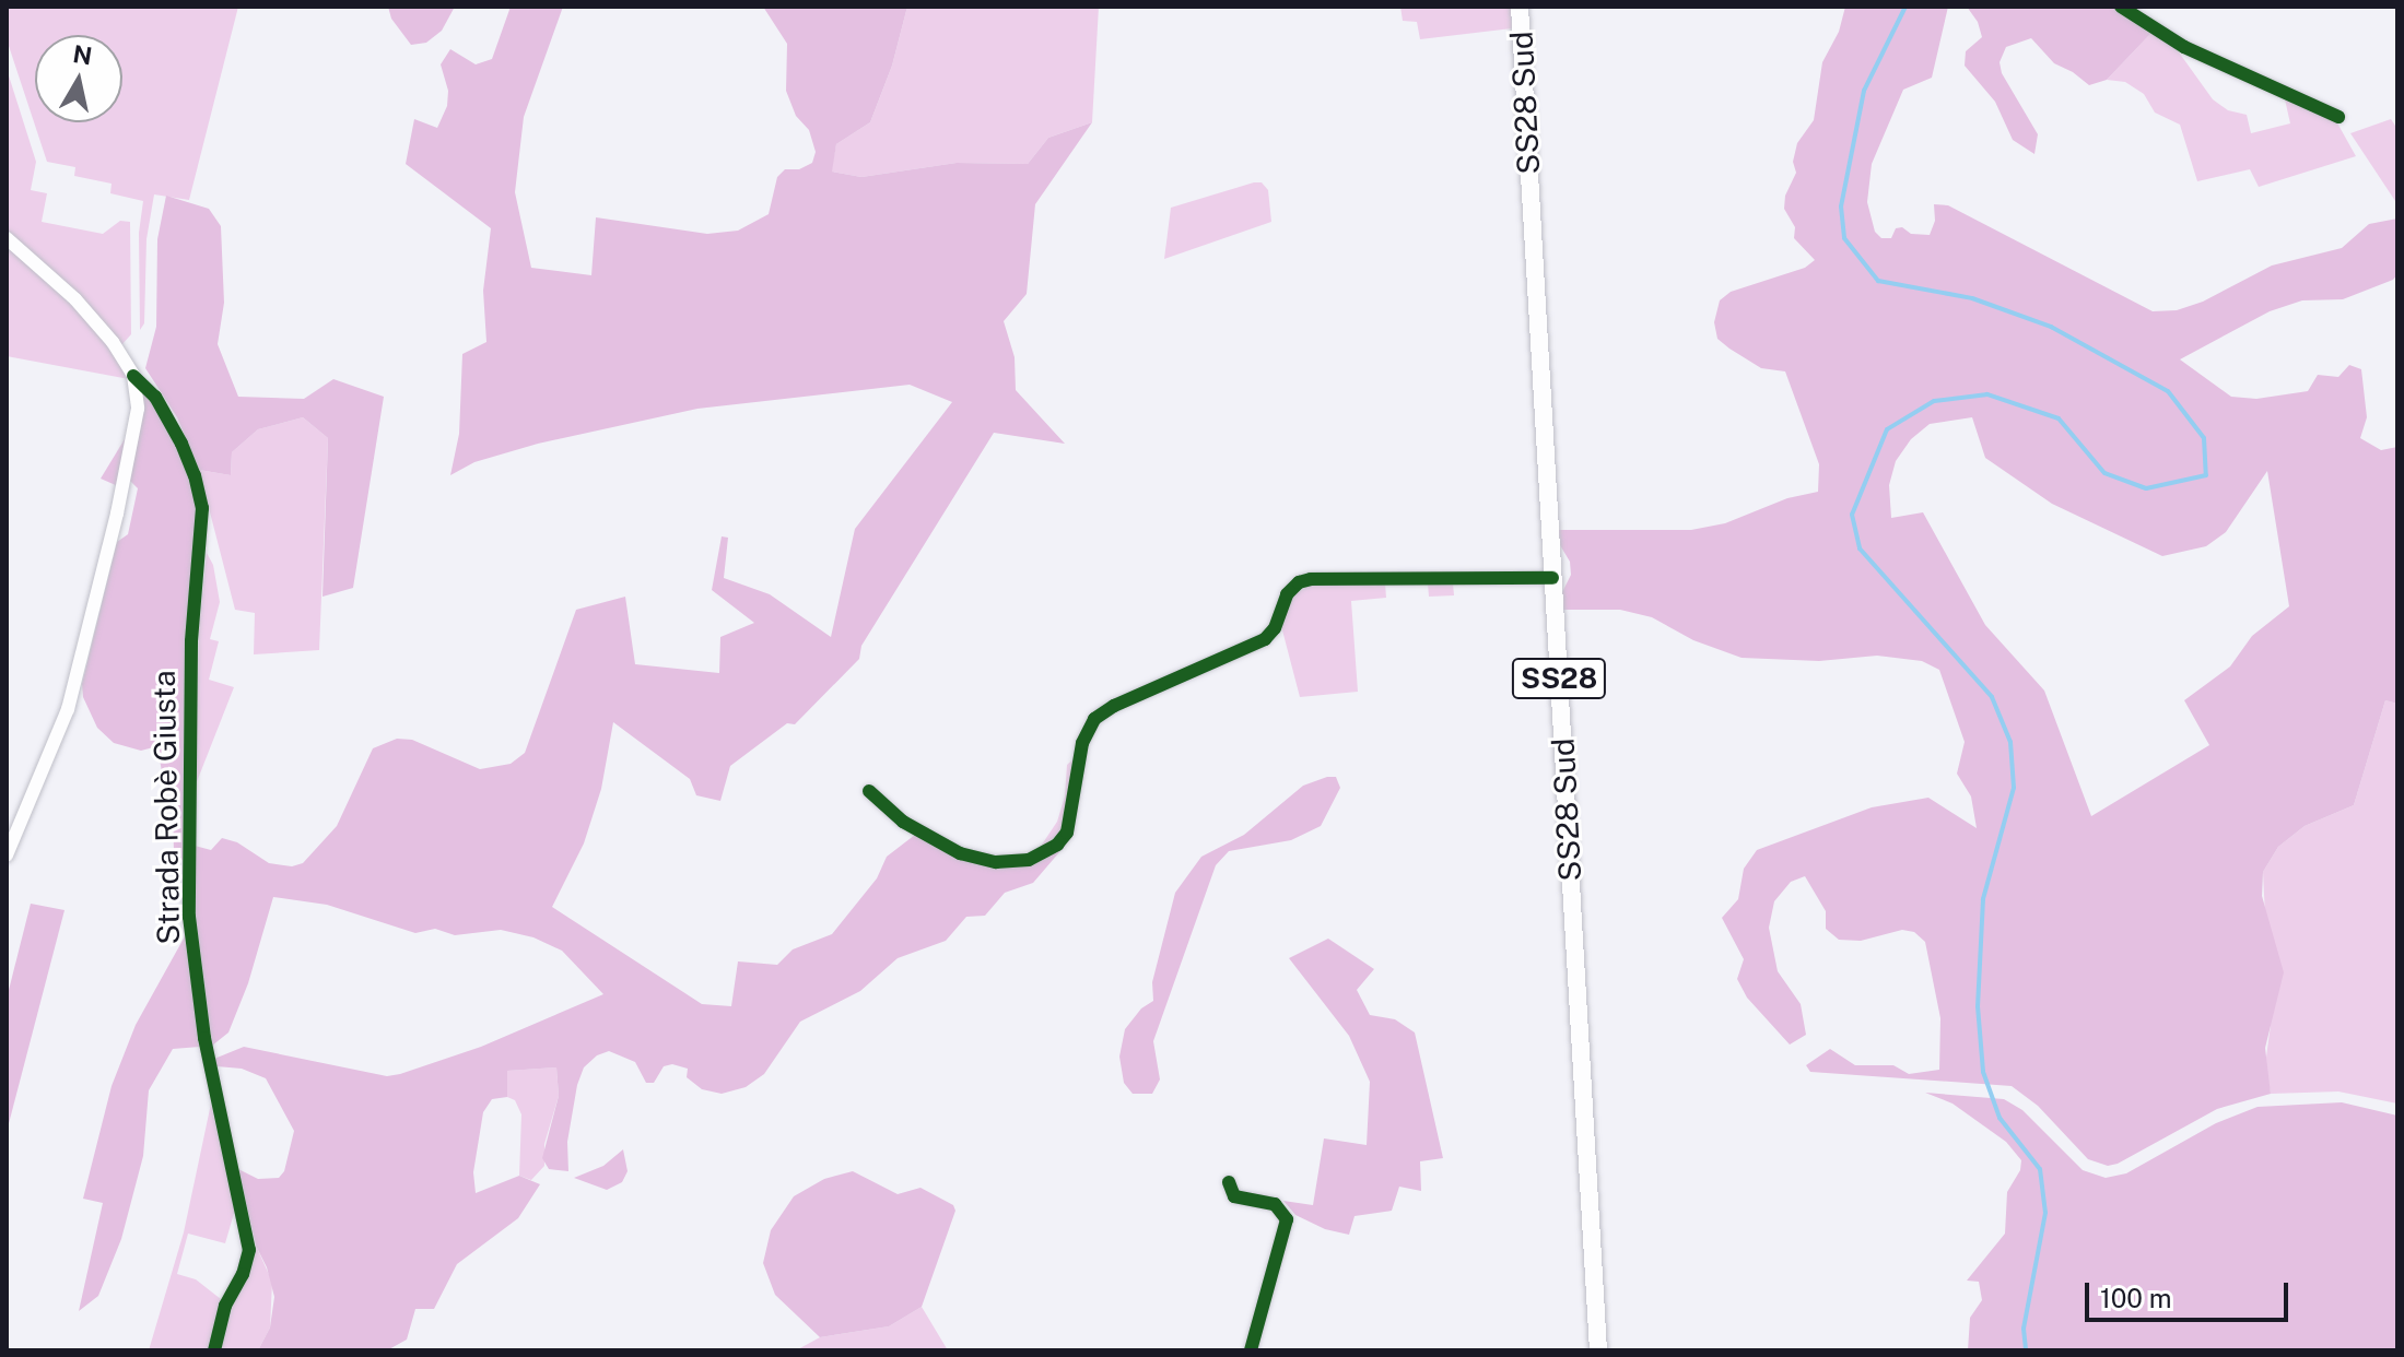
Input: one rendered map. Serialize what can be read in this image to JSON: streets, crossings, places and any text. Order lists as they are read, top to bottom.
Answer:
{
  "streets": {
    "main road": ["SS28 Sud", "SS28"],
    "street": ["Strada Robè Giusta"]
  },
  "scale_bar": "100 m",
  "north": "top"
}
